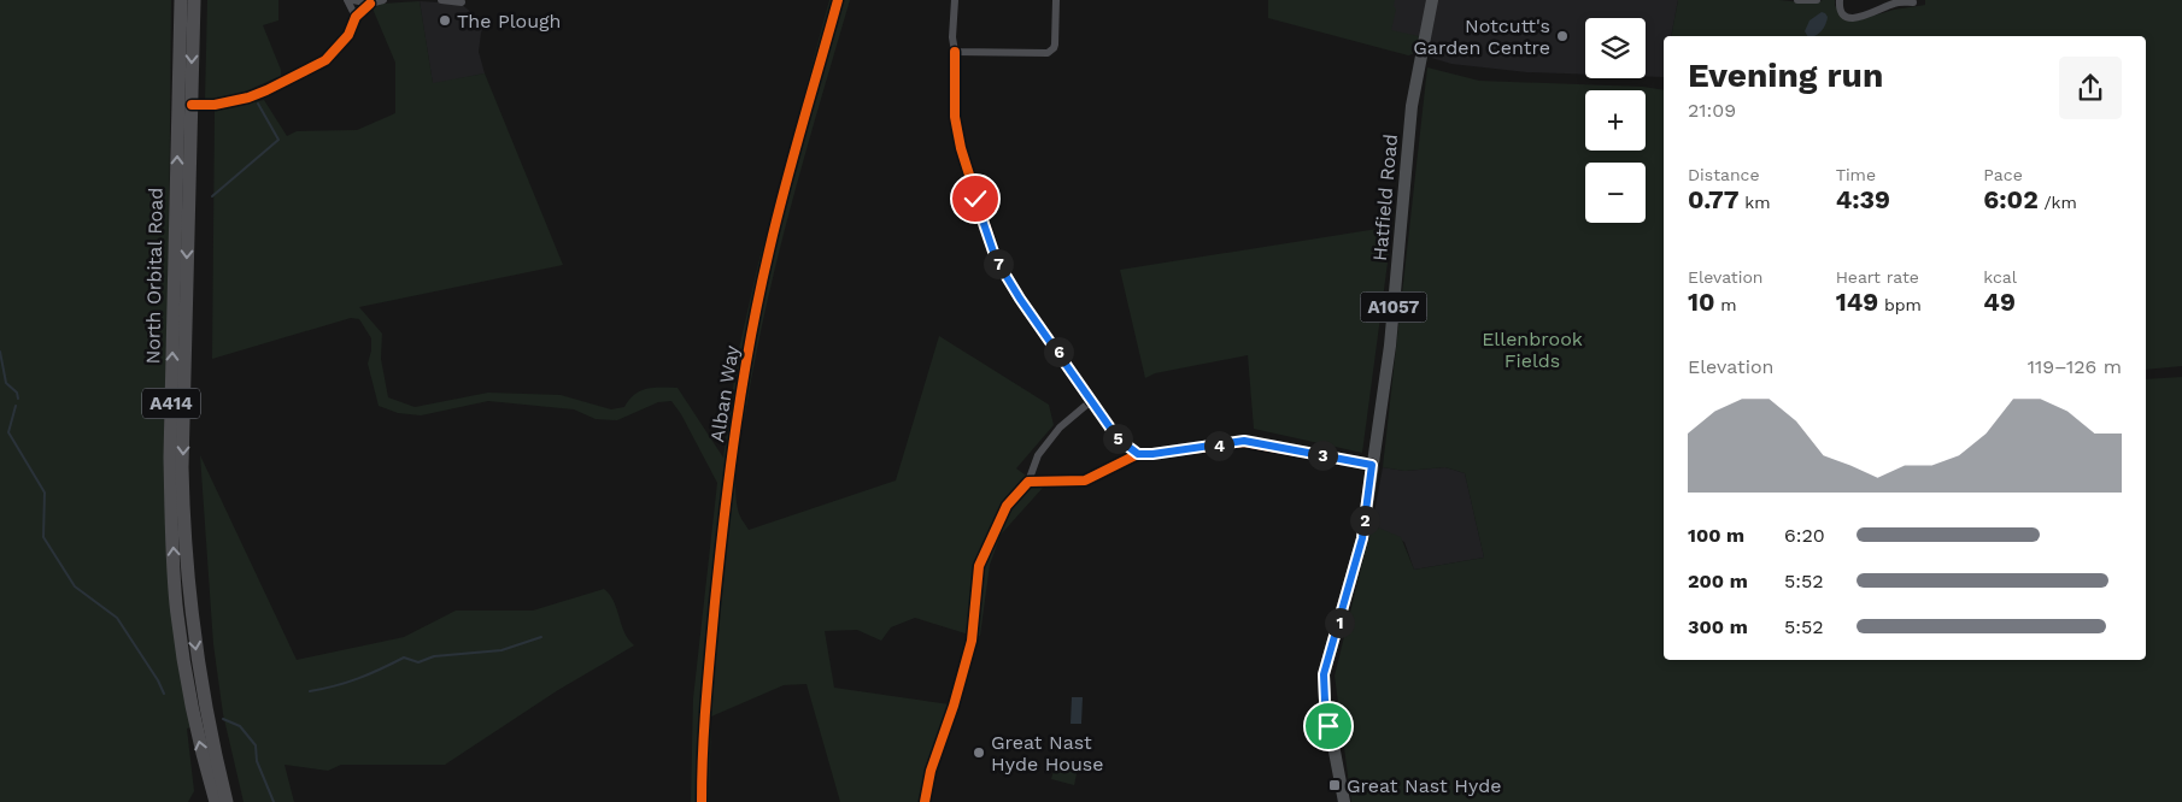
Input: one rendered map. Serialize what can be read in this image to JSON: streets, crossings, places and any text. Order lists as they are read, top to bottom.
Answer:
{
  "streets": {
    "highway": ["North Orbital Road", "A414"],
    "main road": ["Hatfield Road", "A1057"],
    "cycle path": ["Alban Way"]
  },
  "parks": ["Ellenbrook Fields"],
  "places": {
    "other": ["The Plough", "Notcutt's Garden Centre", "Great Nast Hyde House"],
    "transit": ["Great Nast Hyde"]
  },
  "page": {
    "map_buttons": ["+", "−"],
    "heading": ["Evening run", "21:09"],
    "stats": [
      ["Distance", "0.77 km"],
      ["Time", "4:39"],
      ["Pace", "6:02 /km"],
      ["Elevation", "10 m"],
      ["Heart rate", "149 bpm"],
      ["kcal", "49"]
    ],
    "pins": [
      "7",
      "6",
      "5",
      "4",
      "3",
      "2",
      "1"
    ],
    "chart": ["Elevation", "119–126 m"],
    "list": [
      {
        "name": "100 m",
        "note": "6:20"
      },
      {
        "name": "200 m",
        "note": "5:52"
      },
      {
        "name": "300 m",
        "note": "5:52"
      }
    ]
  }
}
